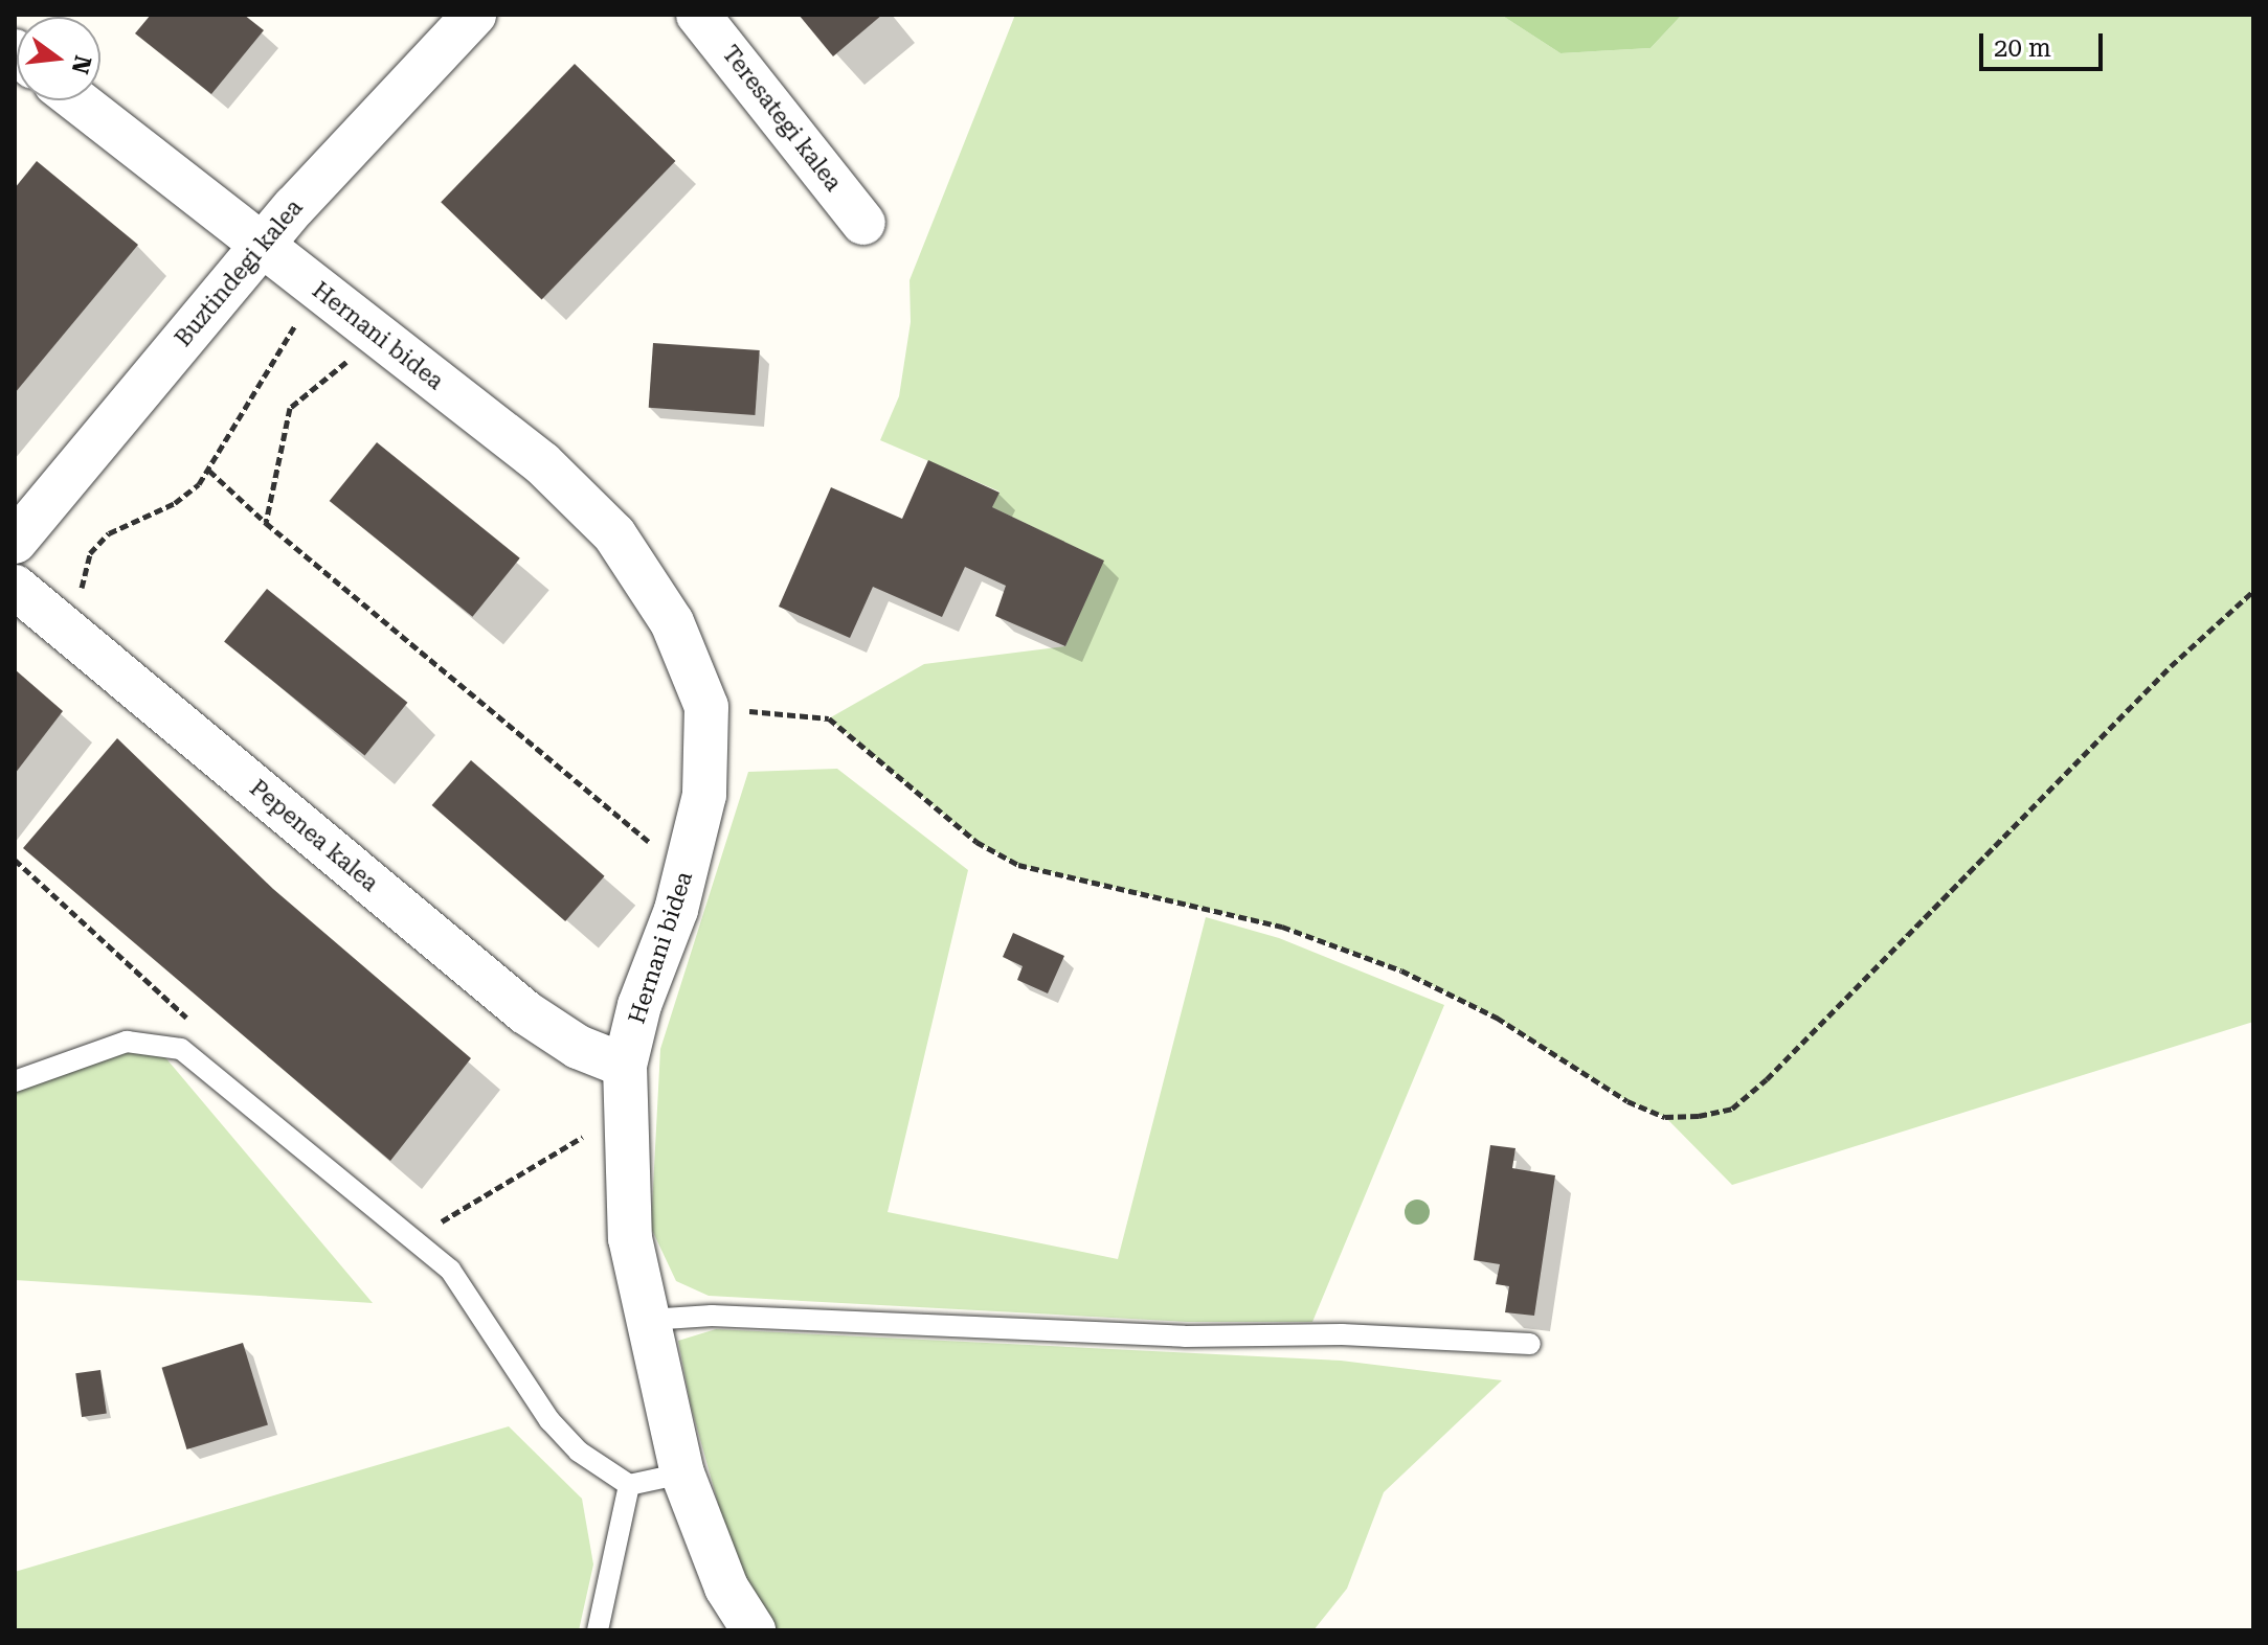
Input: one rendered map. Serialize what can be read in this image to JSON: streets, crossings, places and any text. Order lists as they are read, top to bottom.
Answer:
{
  "streets": {
    "street": [
      "Teresategi kalea",
      "Buztindegi kalea",
      "Hernani bidea",
      "Pepenea kalea"
    ]
  },
  "crossings": [
    ["Buztindegi kalea", "Hernani bidea"],
    ["Hernani bidea", "Pepenea kalea"]
  ],
  "scale_bar": "20 m",
  "north": "right"
}
